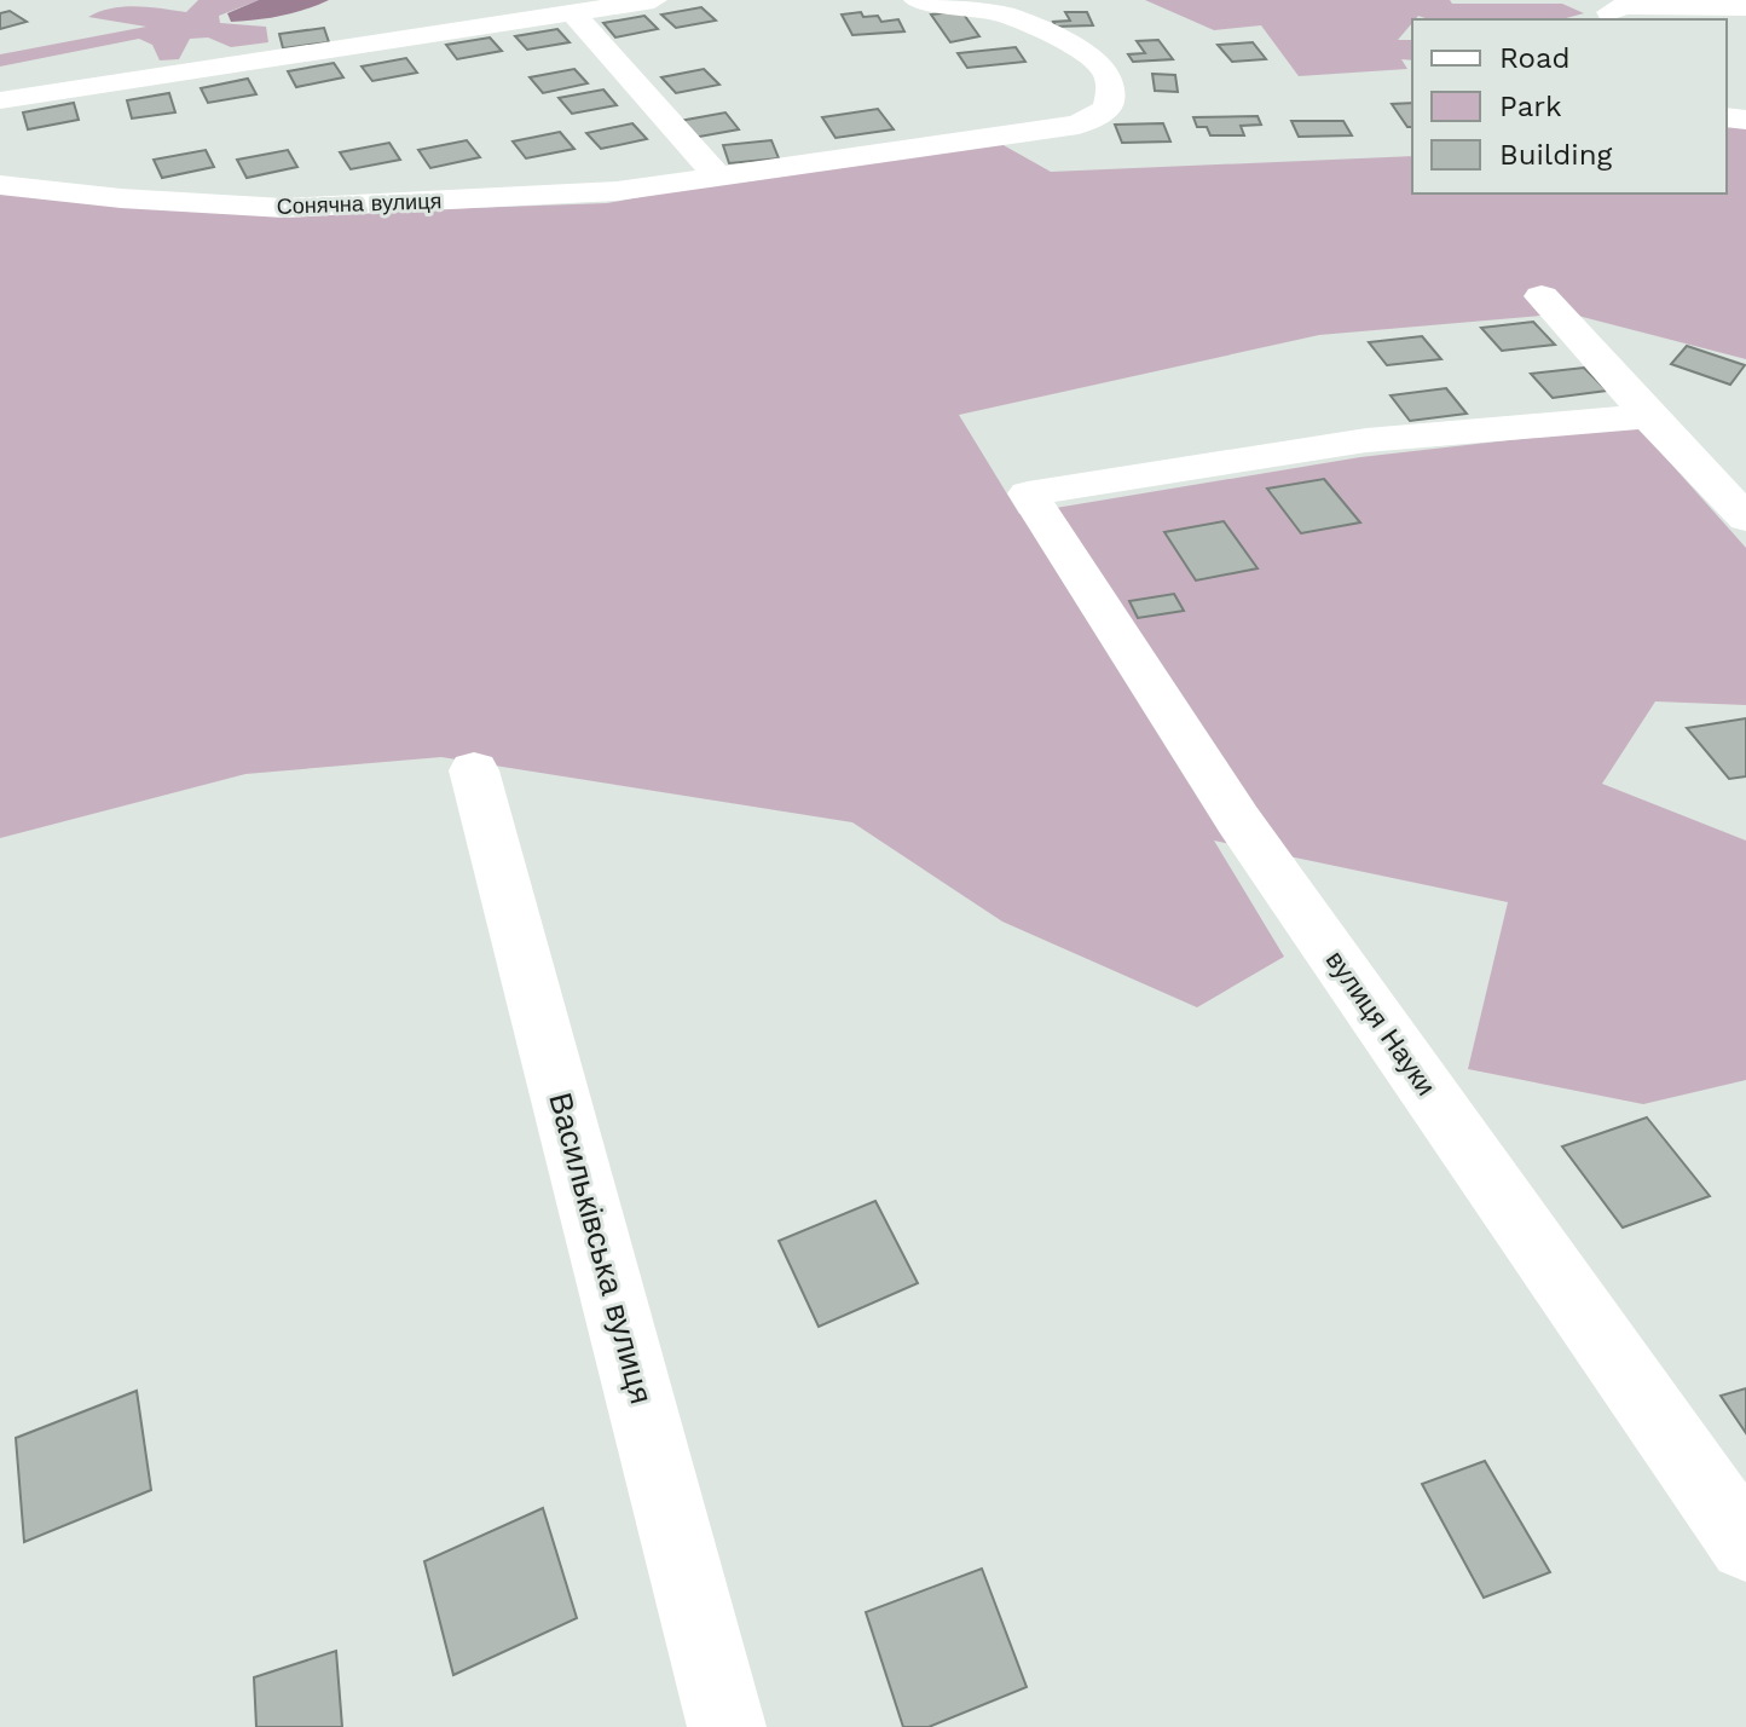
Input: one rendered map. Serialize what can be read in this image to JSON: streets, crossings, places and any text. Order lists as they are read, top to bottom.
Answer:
{
  "streets": {
    "street": ["Сонячна вулиця", "вулиця Науки", "Васильківська вулиця"]
  },
  "legend": ["Road", "Park", "Building"]
}
